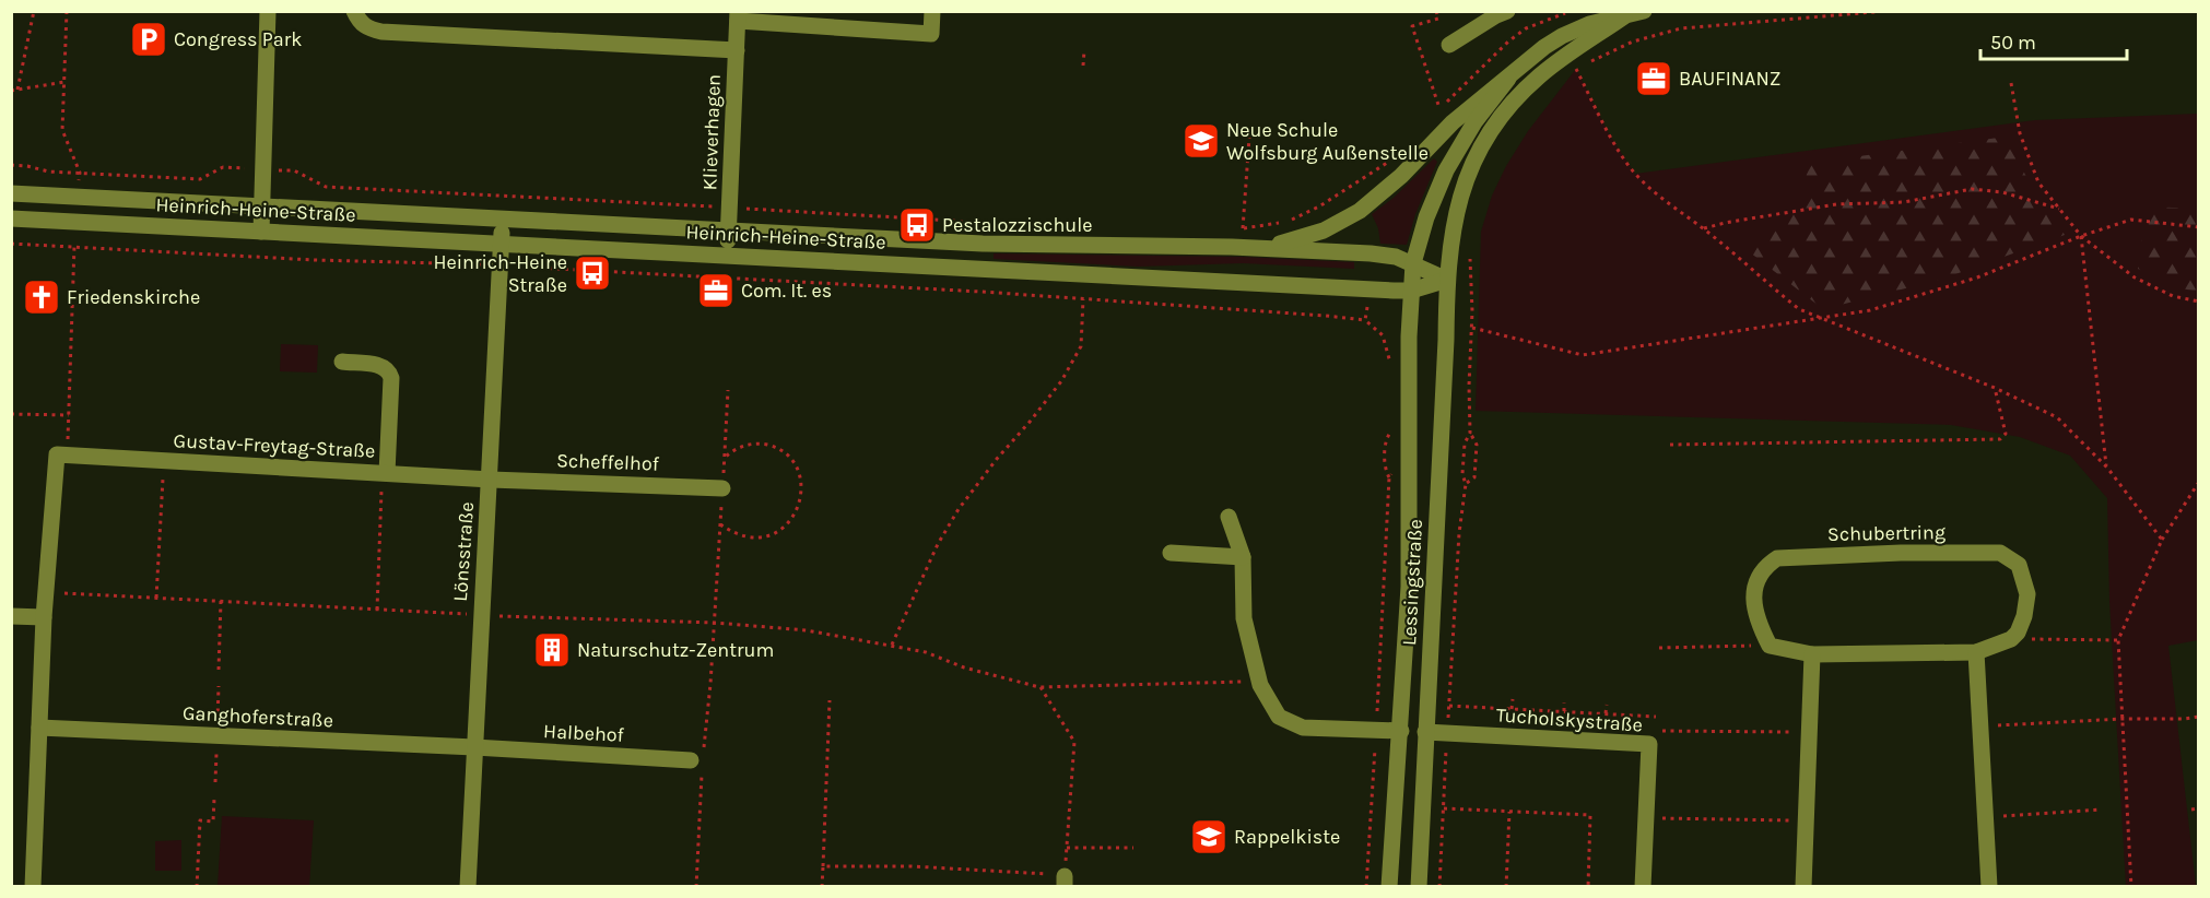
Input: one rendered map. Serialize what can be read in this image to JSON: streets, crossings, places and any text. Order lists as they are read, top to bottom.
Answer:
{
  "streets": {
    "street": [
      "Klieverhagen",
      "Heinrich-Heine-Straße",
      "Gustav-Freytag-Straße",
      "Scheffelhof",
      "Schubertring",
      "Lönsstraße",
      "Lessingstraße",
      "Ganghoferstraße",
      "Tucholskystraße",
      "Halbehof"
    ]
  },
  "crossings": [
    ["Klieverhagen", "Heinrich-Heine-Straße"],
    ["Heinrich-Heine-Straße", "Lönsstraße"],
    ["Heinrich-Heine-Straße", "Lessingstraße"],
    ["Gustav-Freytag-Straße", "Scheffelhof"],
    ["Gustav-Freytag-Straße", "Lönsstraße"],
    ["Scheffelhof", "Lönsstraße"],
    ["Lönsstraße", "Ganghoferstraße"],
    ["Lönsstraße", "Halbehof"],
    ["Lessingstraße", "Tucholskystraße"],
    ["Ganghoferstraße", "Halbehof"]
  ],
  "places": {
    "parking": ["Congress Park"],
    "office": ["BAUFINANZ", "Com. It. es"],
    "school or university": ["Neue Schule Wolfsburg Außenstelle", "Rappelkiste"],
    "bus stop": ["Pestalozzischule", "Heinrich-Heine Straße"],
    "church": ["Friedenskirche"],
    "building": ["Naturschutz-Zentrum"]
  },
  "scale_bar": "50 m"
}
